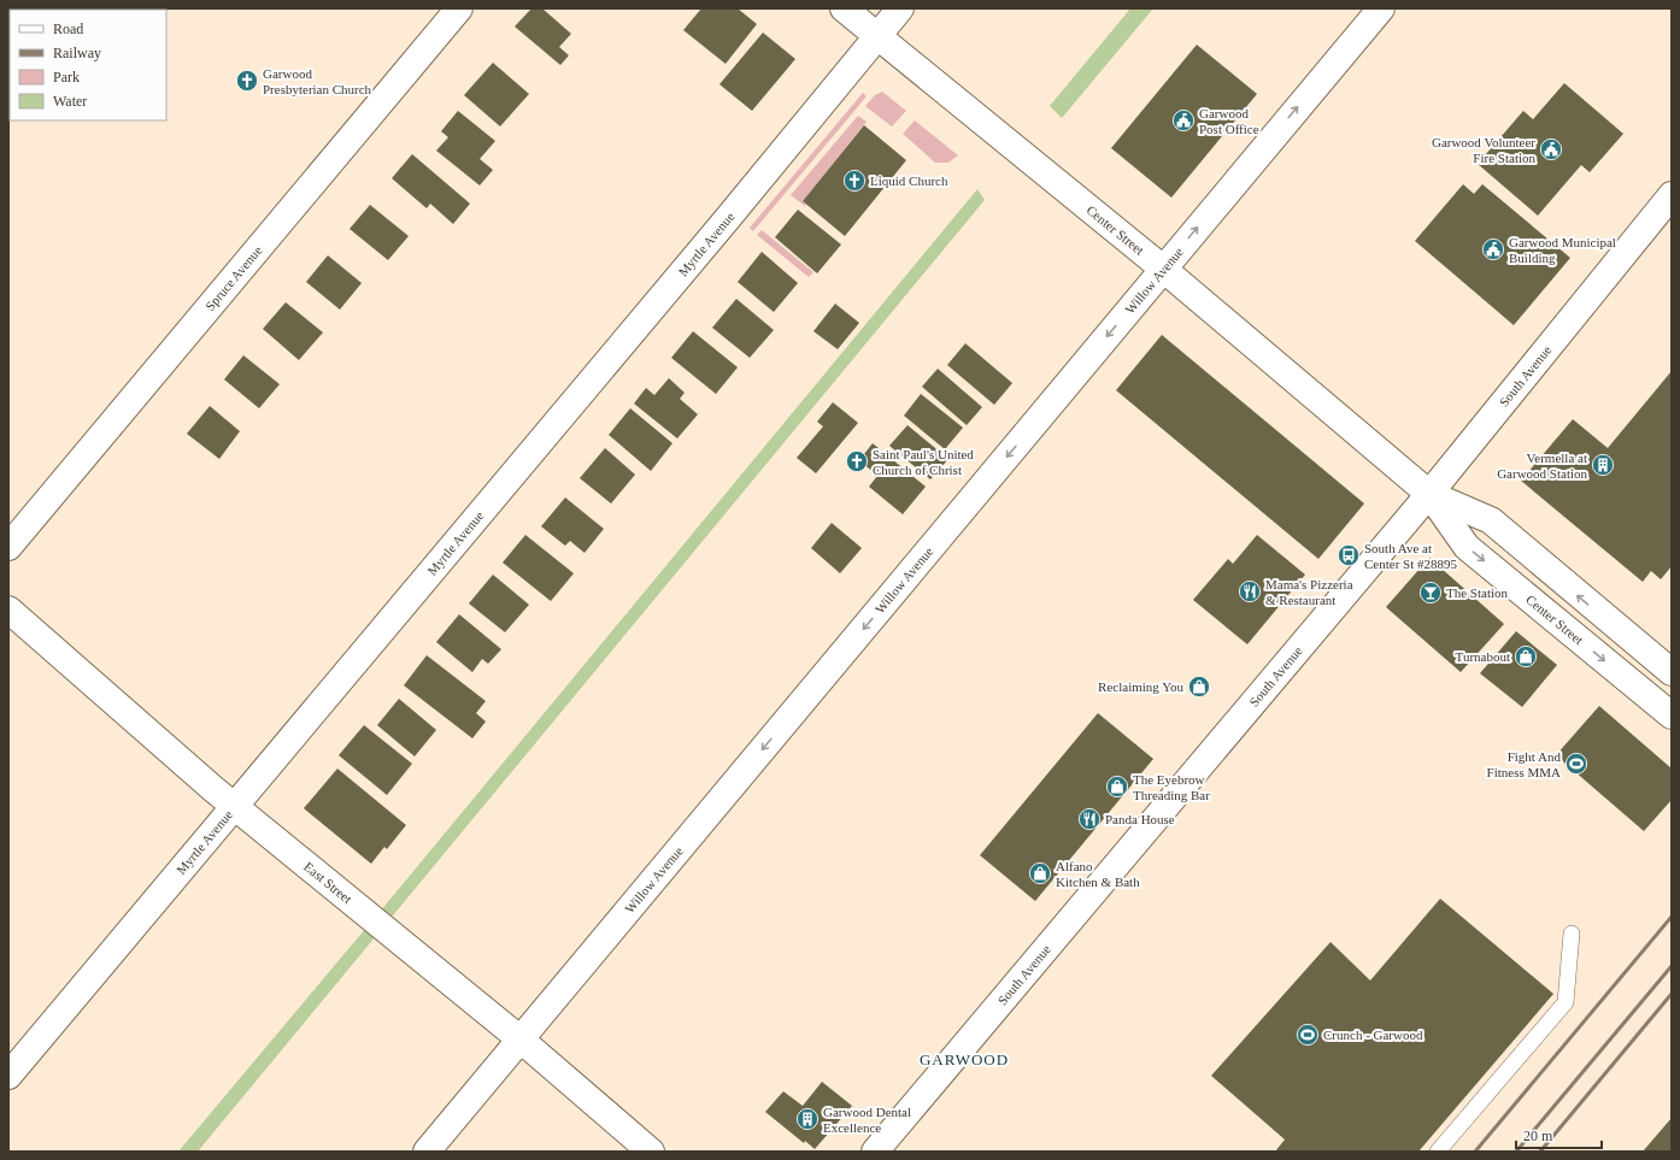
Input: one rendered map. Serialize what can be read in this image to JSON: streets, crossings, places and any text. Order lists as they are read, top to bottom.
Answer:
{
  "streets": {
    "street": [
      "Center Street",
      "Myrtle Avenue",
      "Spruce Avenue",
      "Willow Avenue",
      "South Avenue",
      "East Street"
    ]
  },
  "crossings": [
    ["Center Street", "Myrtle Avenue"],
    ["Center Street", "Willow Avenue"],
    ["Center Street", "South Avenue"],
    ["Myrtle Avenue", "East Street"],
    ["Willow Avenue", "East Street"]
  ],
  "districts": ["GARWOOD"],
  "places": {
    "church": ["Garwood Presbyterian Church", "Liquid Church", "Saint Paul's United Church of Christ"],
    "public building": ["Garwood Post Office", "Garwood Volunteer Fire Station", "Garwood Municipal Building"],
    "building": ["Vermella at Garwood Station", "Garwood Dental Excellence"],
    "bus stop": ["South Ave at Center St #28895"],
    "restaurant": ["Mama's Pizzeria & Restaurant", "Panda House"],
    "bar": ["The Station"],
    "shop": [
      "Turnabout",
      "Reclaiming You",
      "The Eyebrow Threading Bar",
      "Alfano Kitchen & Bath"
    ],
    "sports": ["Fight And Fitness MMA", "Crunch - Garwood"]
  },
  "legend": [
    "Road",
    "Railway",
    "Park",
    "Water"
  ],
  "scale_bar": "20 m"
}
